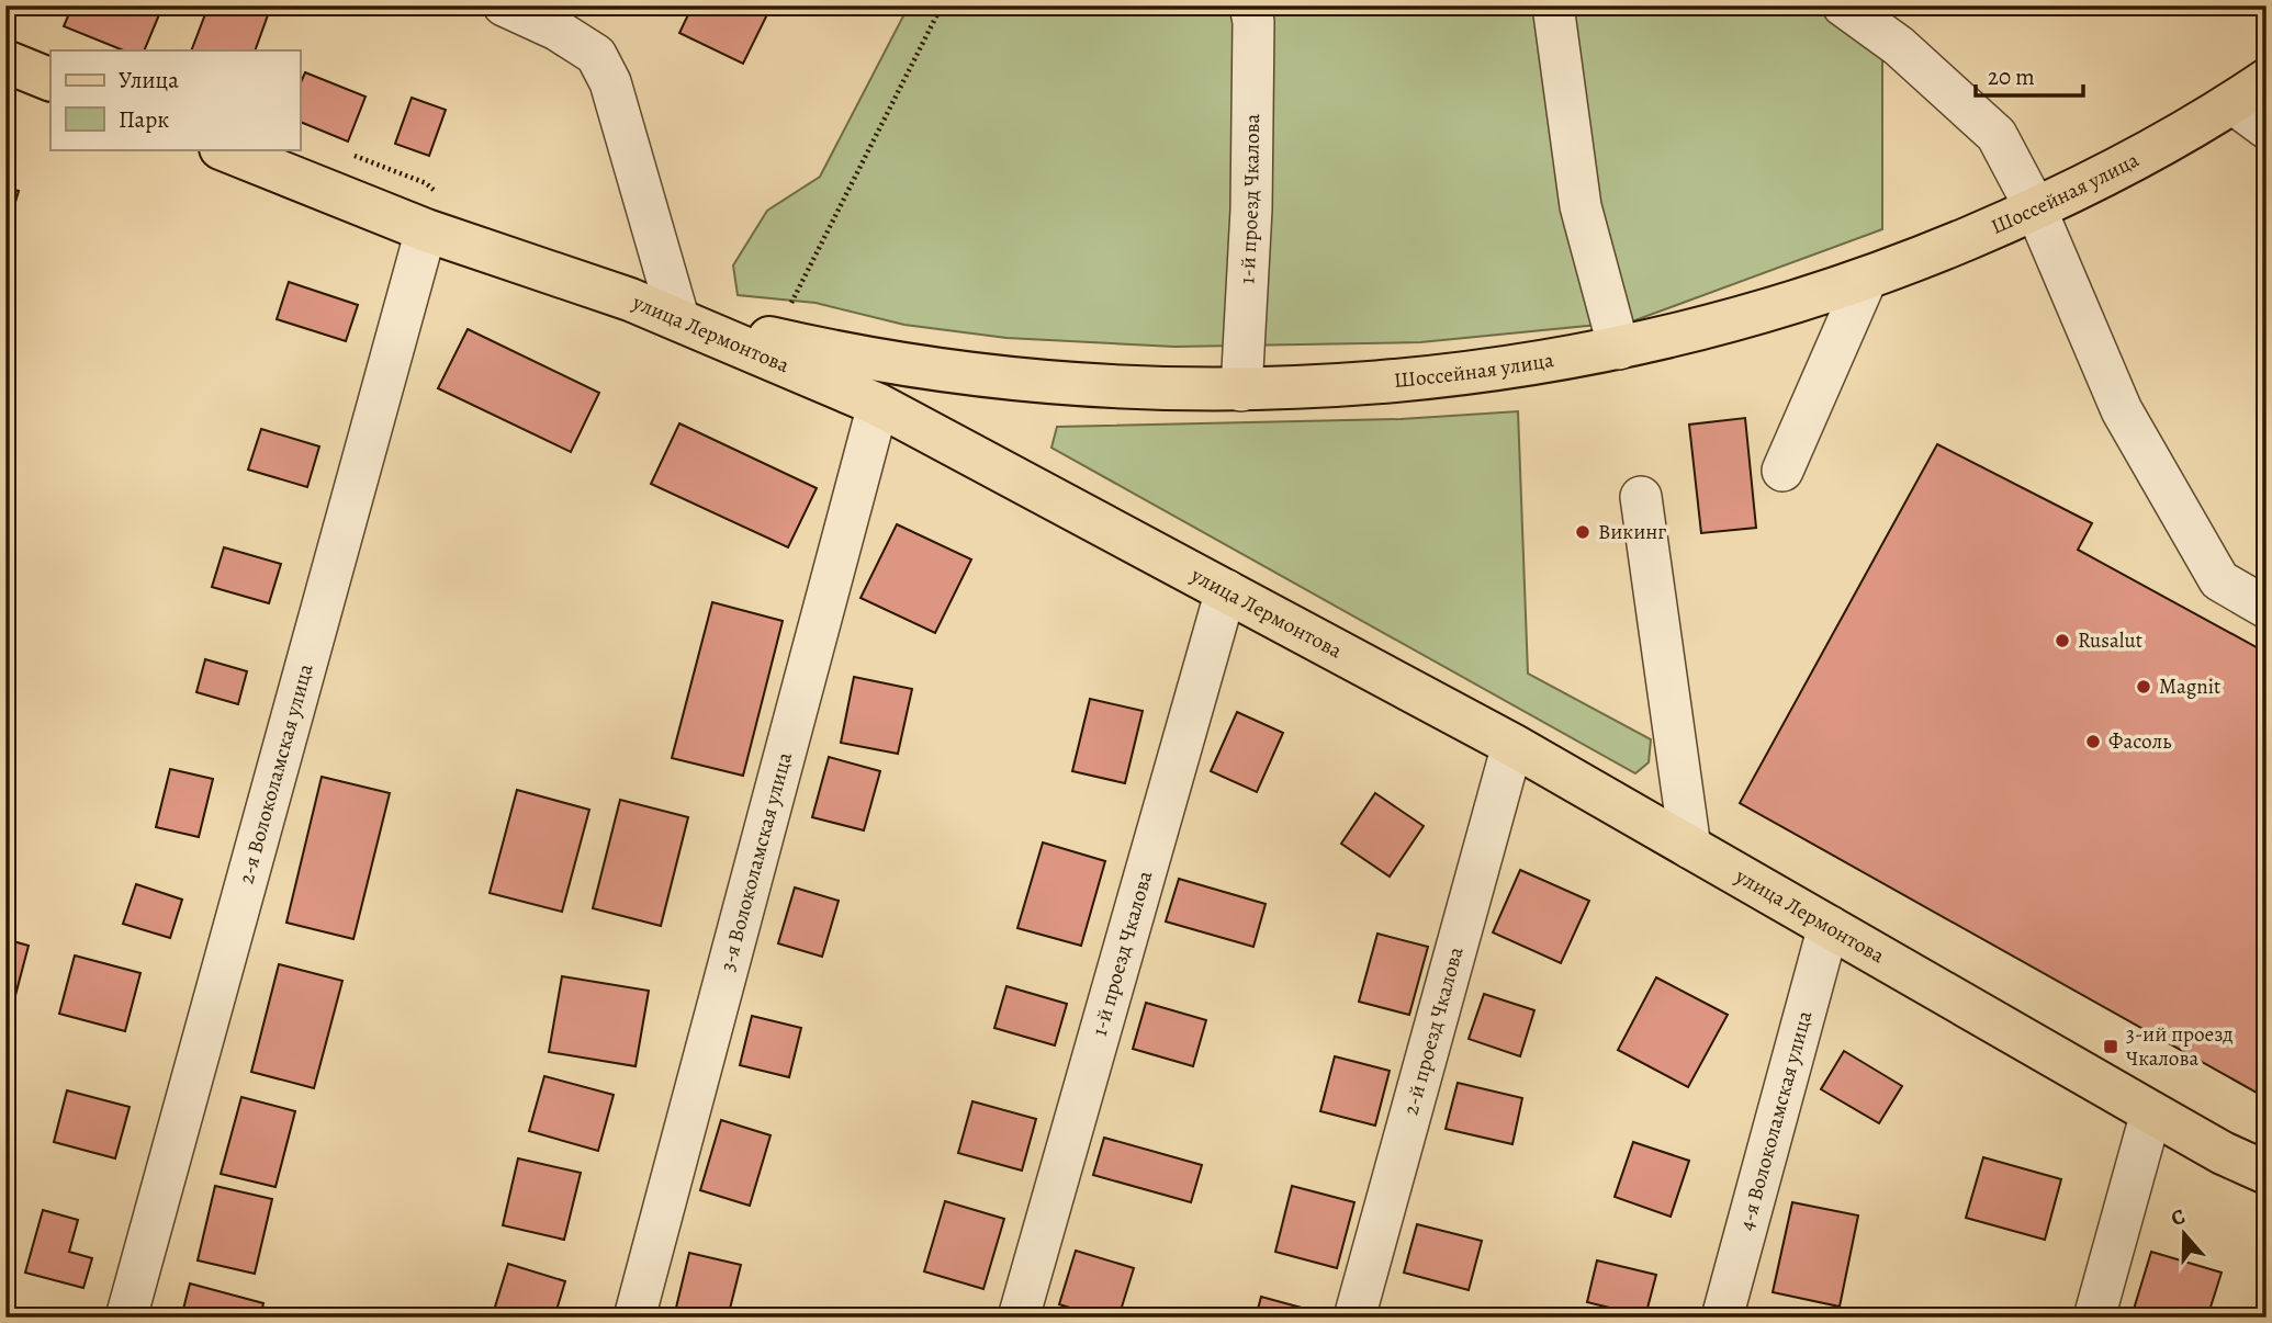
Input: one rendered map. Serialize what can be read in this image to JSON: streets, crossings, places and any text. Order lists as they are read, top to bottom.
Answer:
{
  "streets": {
    "main road": ["Шоссейная улица", "улица Лермонтова"],
    "street": [
      "1-й проезд Чкалова",
      "2-я Волоколамская улица",
      "3-я Волоколамская улица",
      "2-й проезд Чкалова",
      "4-я Волоколамская улица"
    ]
  },
  "crossings": [
    ["Шоссейная улица", "1-й проезд Чкалова"],
    ["Шоссейная улица", "улица Лермонтова"],
    ["1-й проезд Чкалова", "улица Лермонтова"],
    ["улица Лермонтова", "2-я Волоколамская улица"],
    ["улица Лермонтова", "3-я Волоколамская улица"],
    ["улица Лермонтова", "2-й проезд Чкалова"],
    ["улица Лермонтова", "4-я Волоколамская улица"]
  ],
  "places": {
    "other": [
      "Викинг",
      "Rusalut",
      "Magnit",
      "Фасоль"
    ],
    "transit": ["3-ий проезд Чкалова"]
  },
  "legend": ["Улица", "Парк"],
  "scale_bar": "20 m",
  "north": "top"
}
